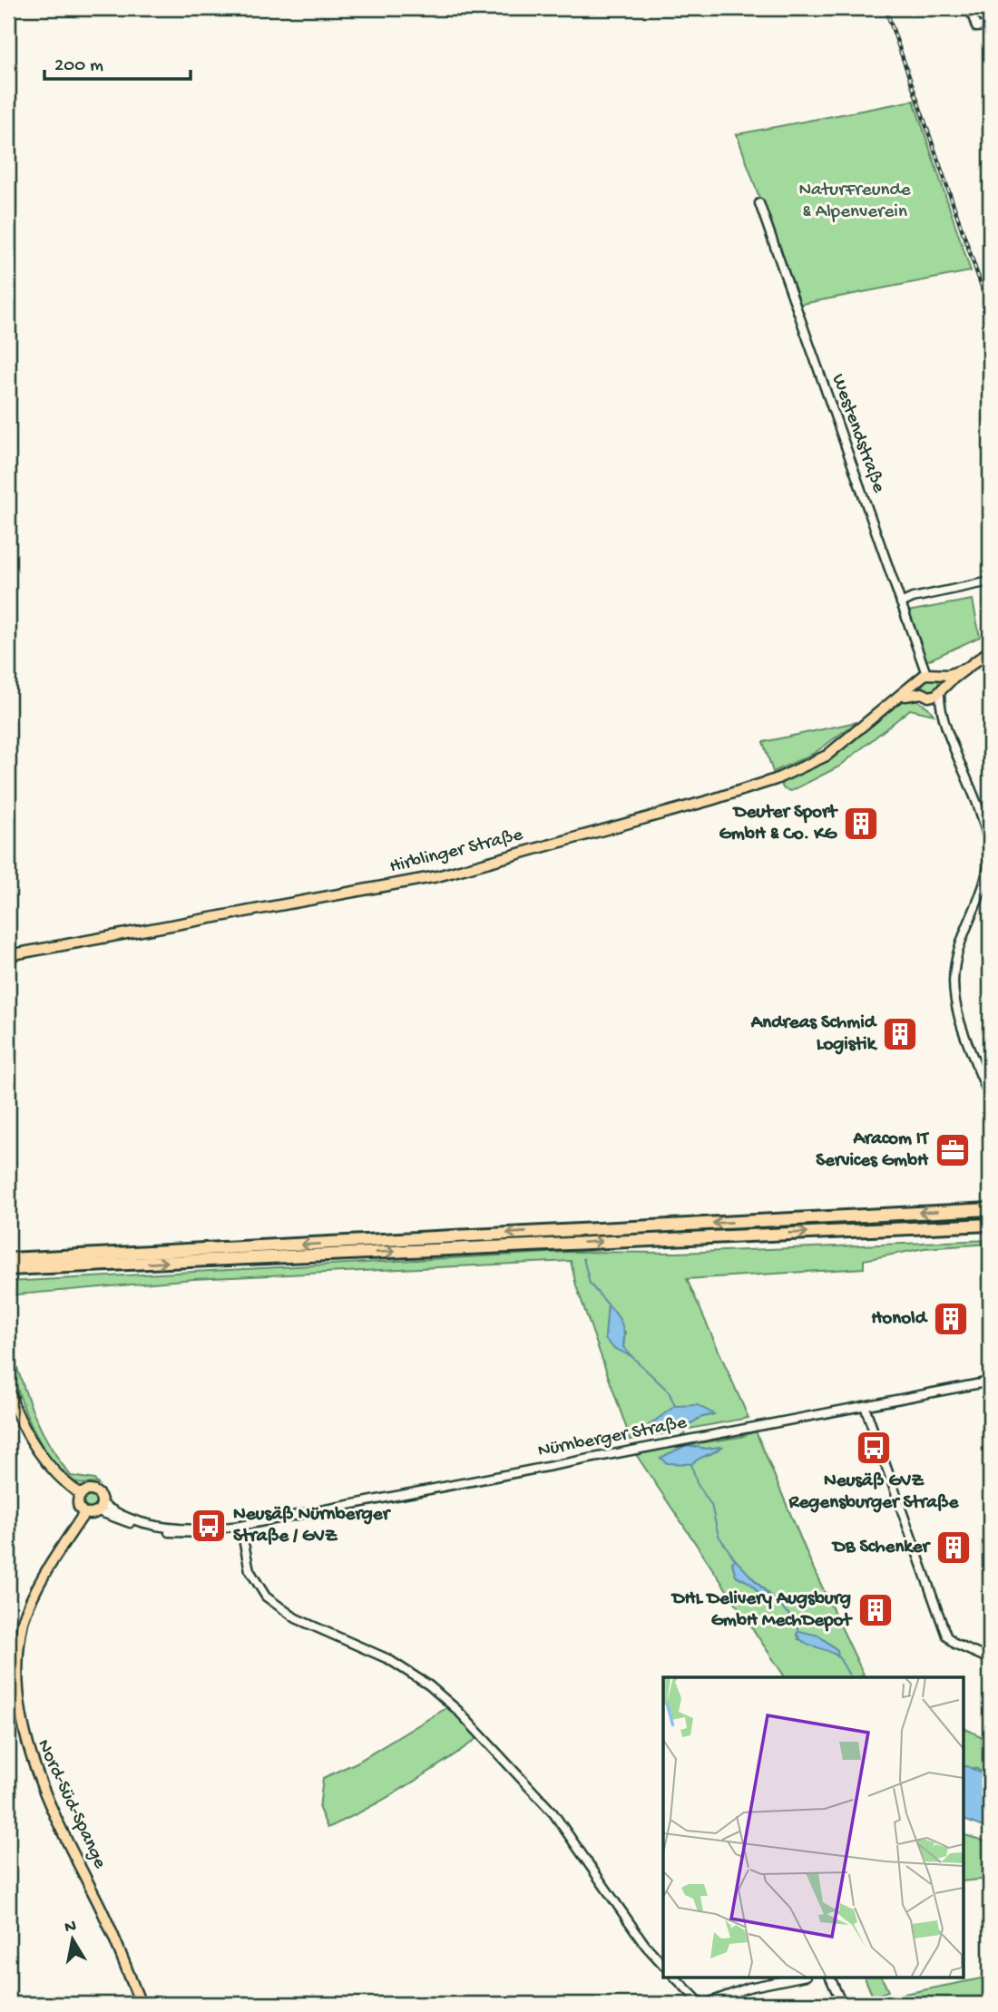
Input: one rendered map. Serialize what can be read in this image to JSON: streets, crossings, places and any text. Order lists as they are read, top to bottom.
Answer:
{
  "streets": {
    "main road": ["Hirblinger Straße", "Nord-Süd-Spange"],
    "street": ["Westendstraße", "Nürnberger Straße"]
  },
  "crossings": [
    ["Westendstraße", "Hirblinger Straße"],
    ["Nürnberger Straße", "Nord-Süd-Spange"]
  ],
  "parks": ["NaturFreunde & Alpenverein"],
  "places": {
    "building": [
      "Deuter Sport GmbH & Co. KG",
      "Andreas Schmid Logistik",
      "Honold",
      "DB Schenker",
      "DHL Delivery Augsburg GmbH MechDepot"
    ],
    "office": ["Aracom IT Services GmbH"],
    "bus stop": ["Neusäß GVZ Regensburger Straße", "Neusäß Nürnberger Straße / GVZ"]
  },
  "scale_bar": "200 m",
  "north": "top"
}
